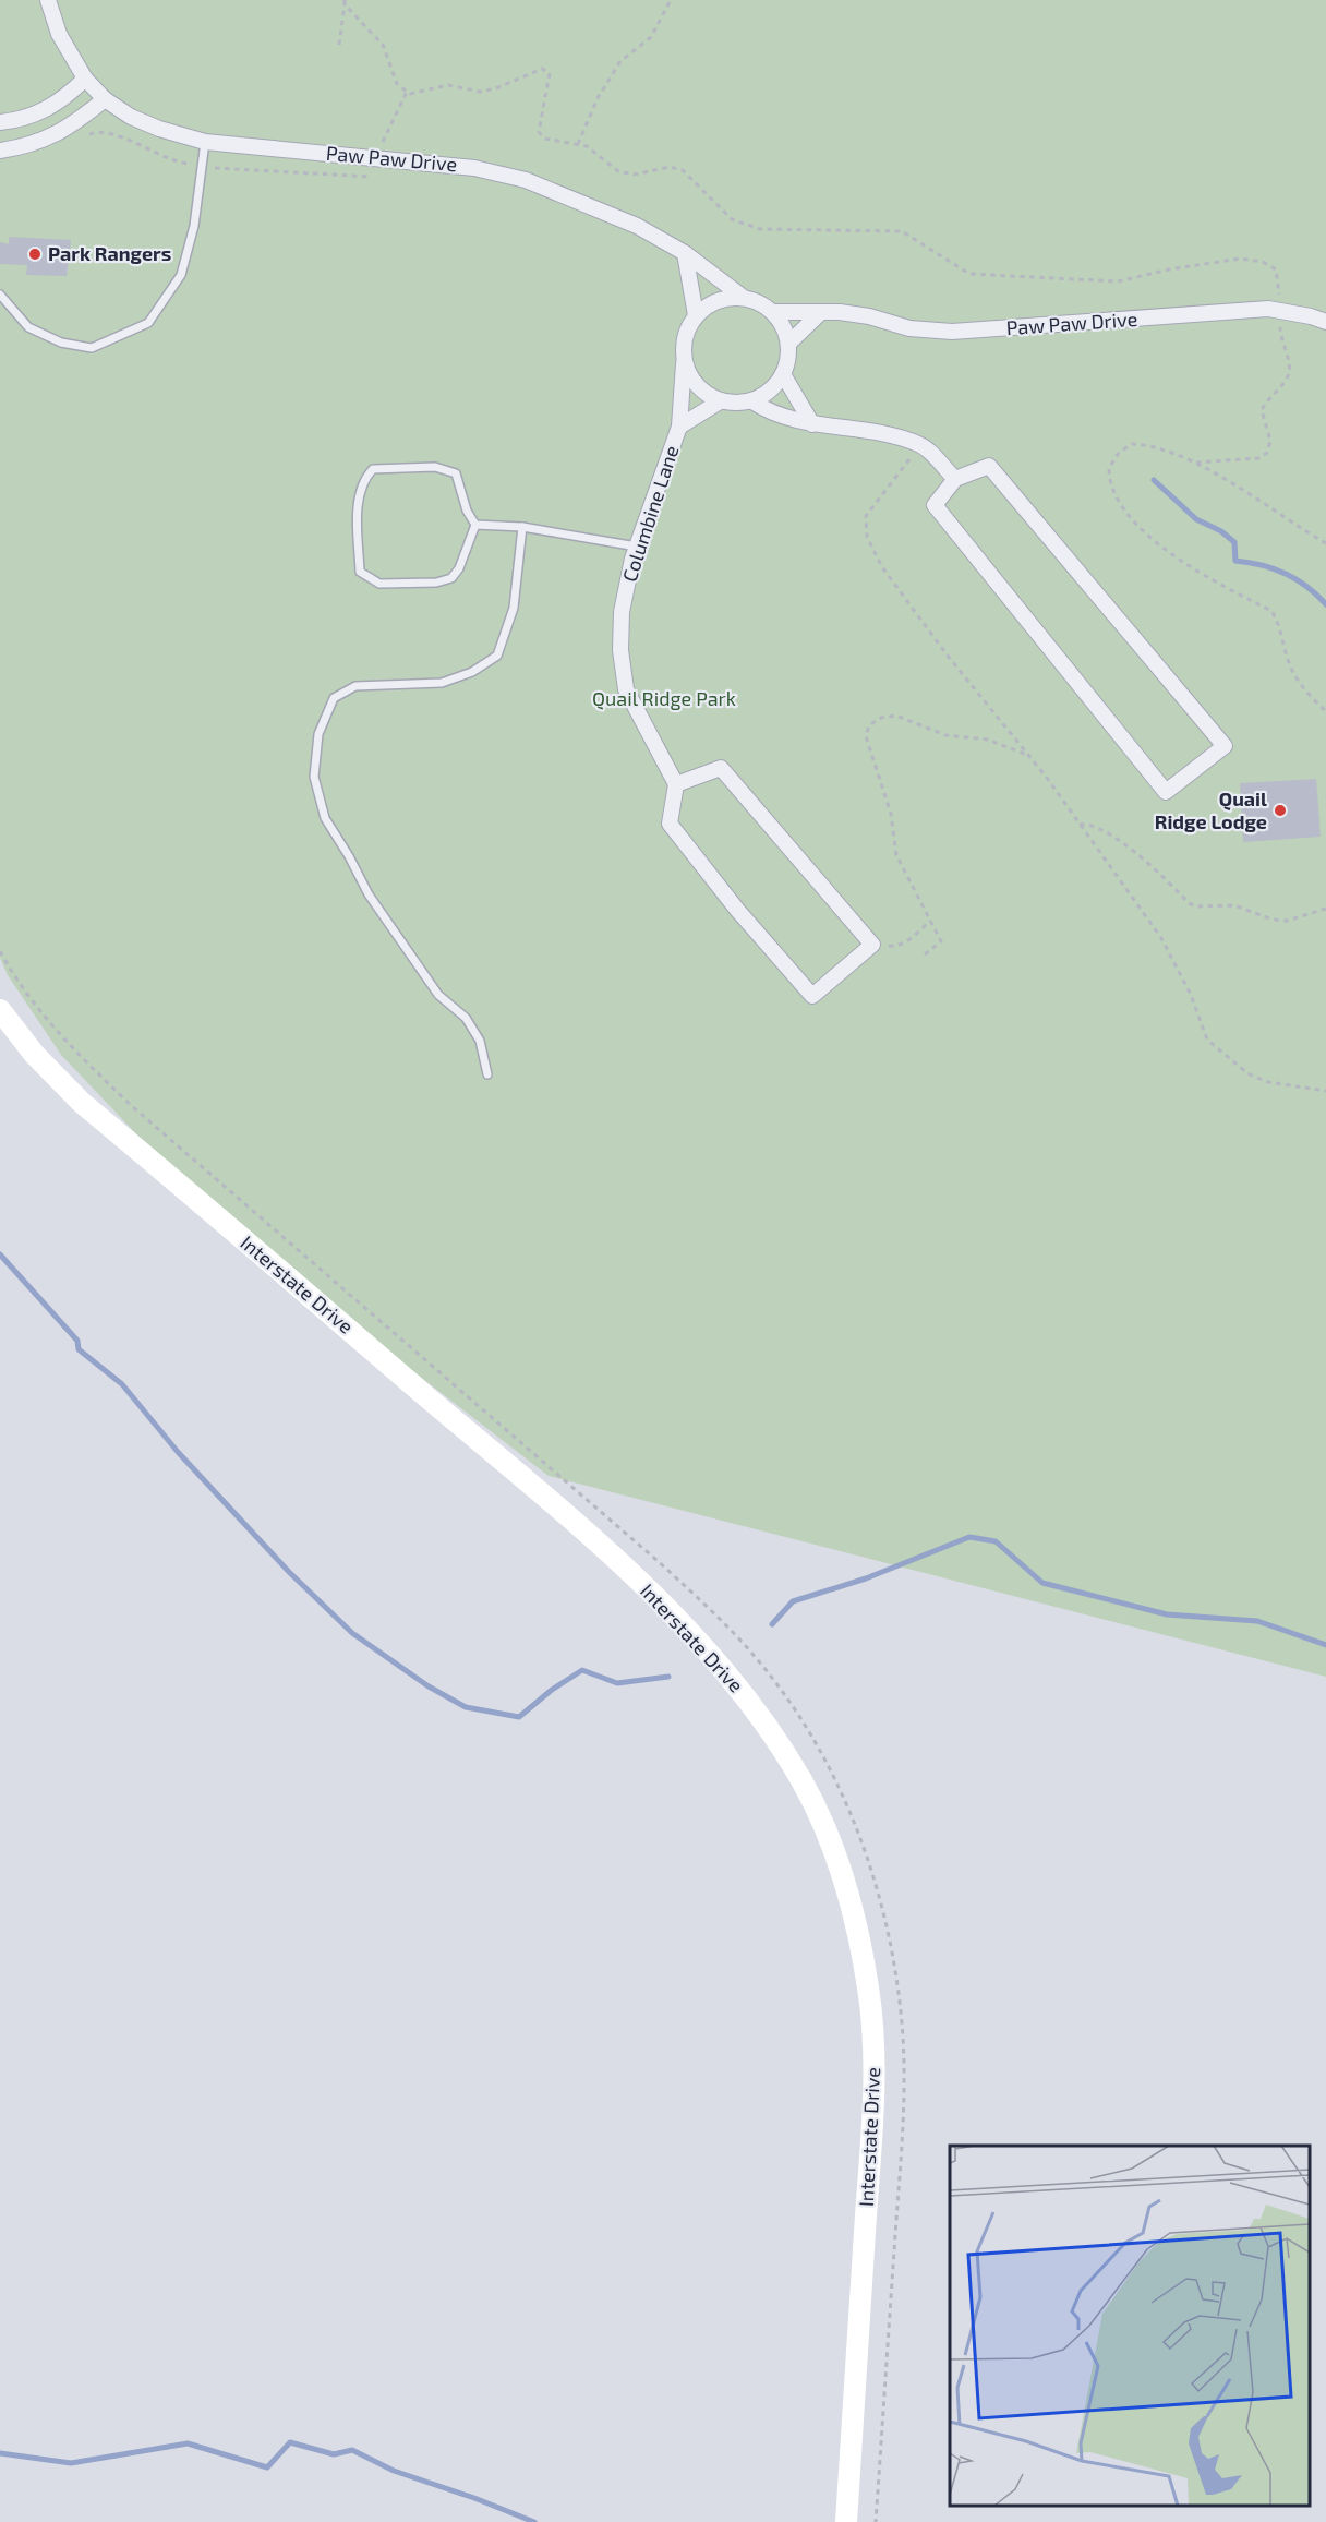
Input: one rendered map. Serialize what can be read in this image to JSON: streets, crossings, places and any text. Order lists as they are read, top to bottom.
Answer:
{
  "streets": {
    "main road": ["Interstate Drive"],
    "street": ["Paw Paw Drive", "Columbine Lane"]
  },
  "crossings": [
    ["Paw Paw Drive", "Columbine Lane"]
  ],
  "parks": ["Quail Ridge Park"],
  "places": ["Park Rangers", "Quail Ridge Lodge"]
}
